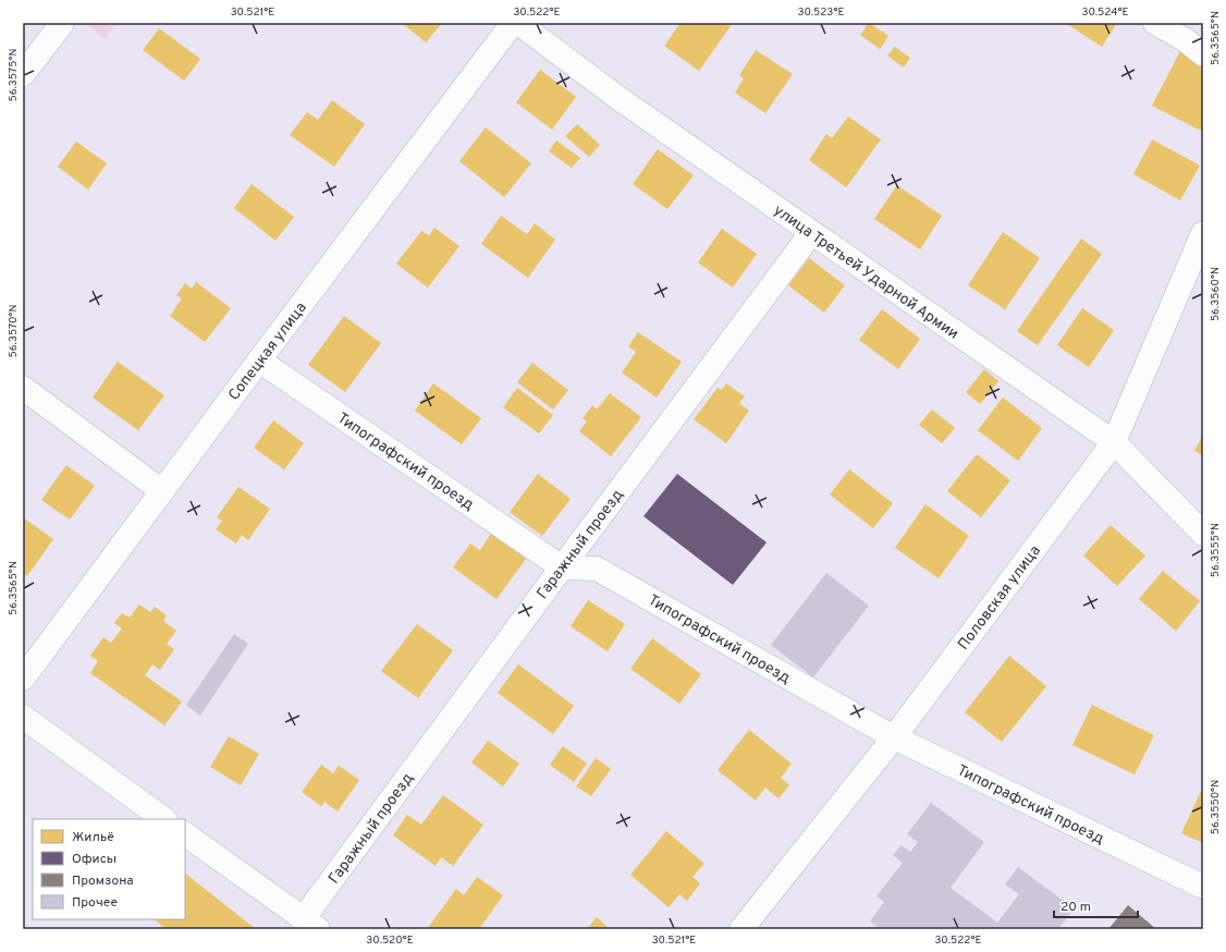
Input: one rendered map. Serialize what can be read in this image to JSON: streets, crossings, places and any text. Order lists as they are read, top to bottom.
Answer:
{
  "streets": {
    "street": [
      "улица Третьей Ударной Армии",
      "Сопецкая улица",
      "Типографский проезд",
      "Гаражный проезд",
      "Половская улица"
    ]
  },
  "crossings": [
    ["улица Третьей Ударной Армии", "Гаражный проезд"],
    ["улица Третьей Ударной Армии", "Половская улица"],
    ["Сопецкая улица", "Типографский проезд"],
    ["Типографский проезд", "Гаражный проезд"],
    ["Типографский проезд", "Половская улица"]
  ],
  "legend": [
    "Жильё",
    "Офисы",
    "Промзона",
    "Прочее"
  ],
  "scale_bar": "20 m",
  "coordinates": [
    "30.521°E",
    "30.522°E",
    "30.523°E",
    "30.524°E",
    "56.3565°N",
    "56.3575°N",
    "56.3560°N",
    "56.3570°N",
    "56.3555°N",
    "56.3550°N",
    "30.520°E"
  ]
}
